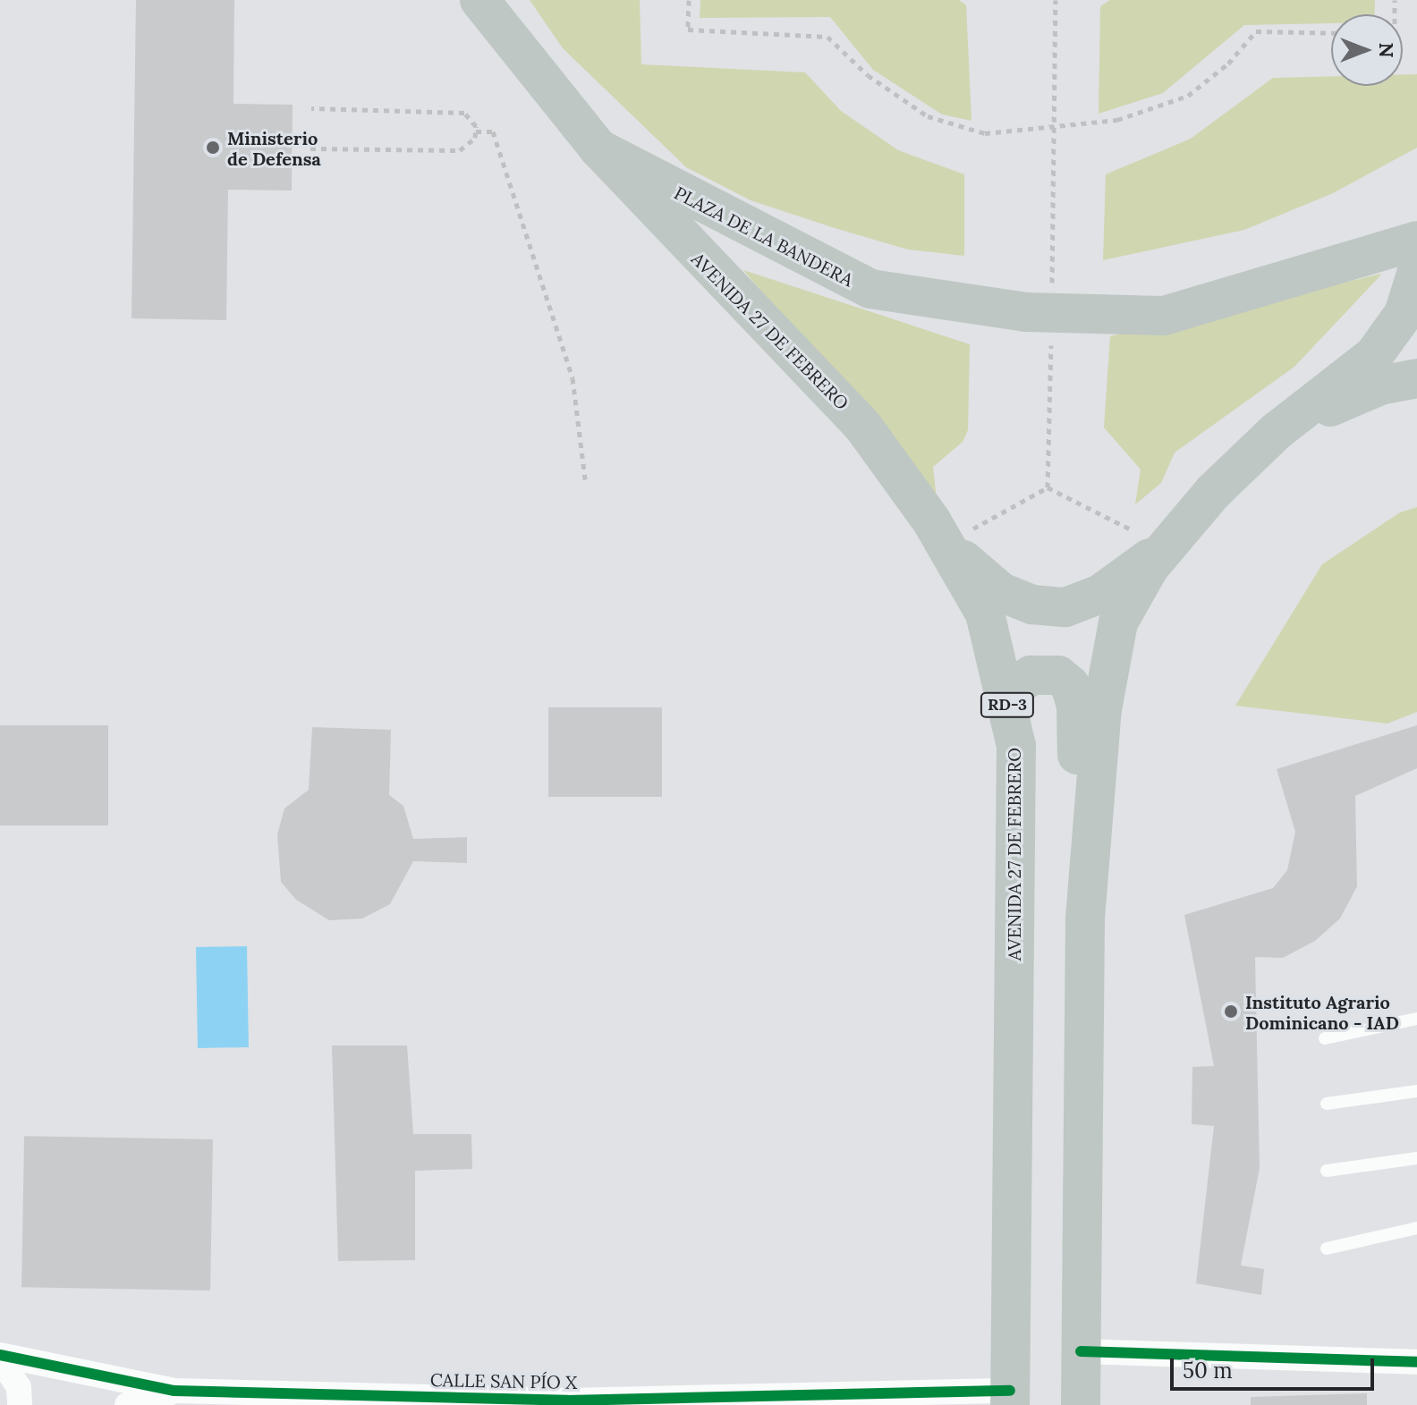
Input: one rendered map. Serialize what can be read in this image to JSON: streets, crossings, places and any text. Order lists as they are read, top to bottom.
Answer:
{
  "streets": {
    "highway": ["PLAZA DE LA BANDERA", "AVENIDA 27 DE FEBRERO", "RD-3"],
    "street": ["CALLE SAN PÍO X"]
  },
  "crossings": [
    ["PLAZA DE LA BANDERA", "AVENIDA 27 DE FEBRERO"],
    ["AVENIDA 27 DE FEBRERO", "CALLE SAN PÍO X"]
  ],
  "places": ["Ministerio de Defensa", "Instituto Agrario Dominicano - IAD"],
  "scale_bar": "50 m",
  "north": "right"
}
